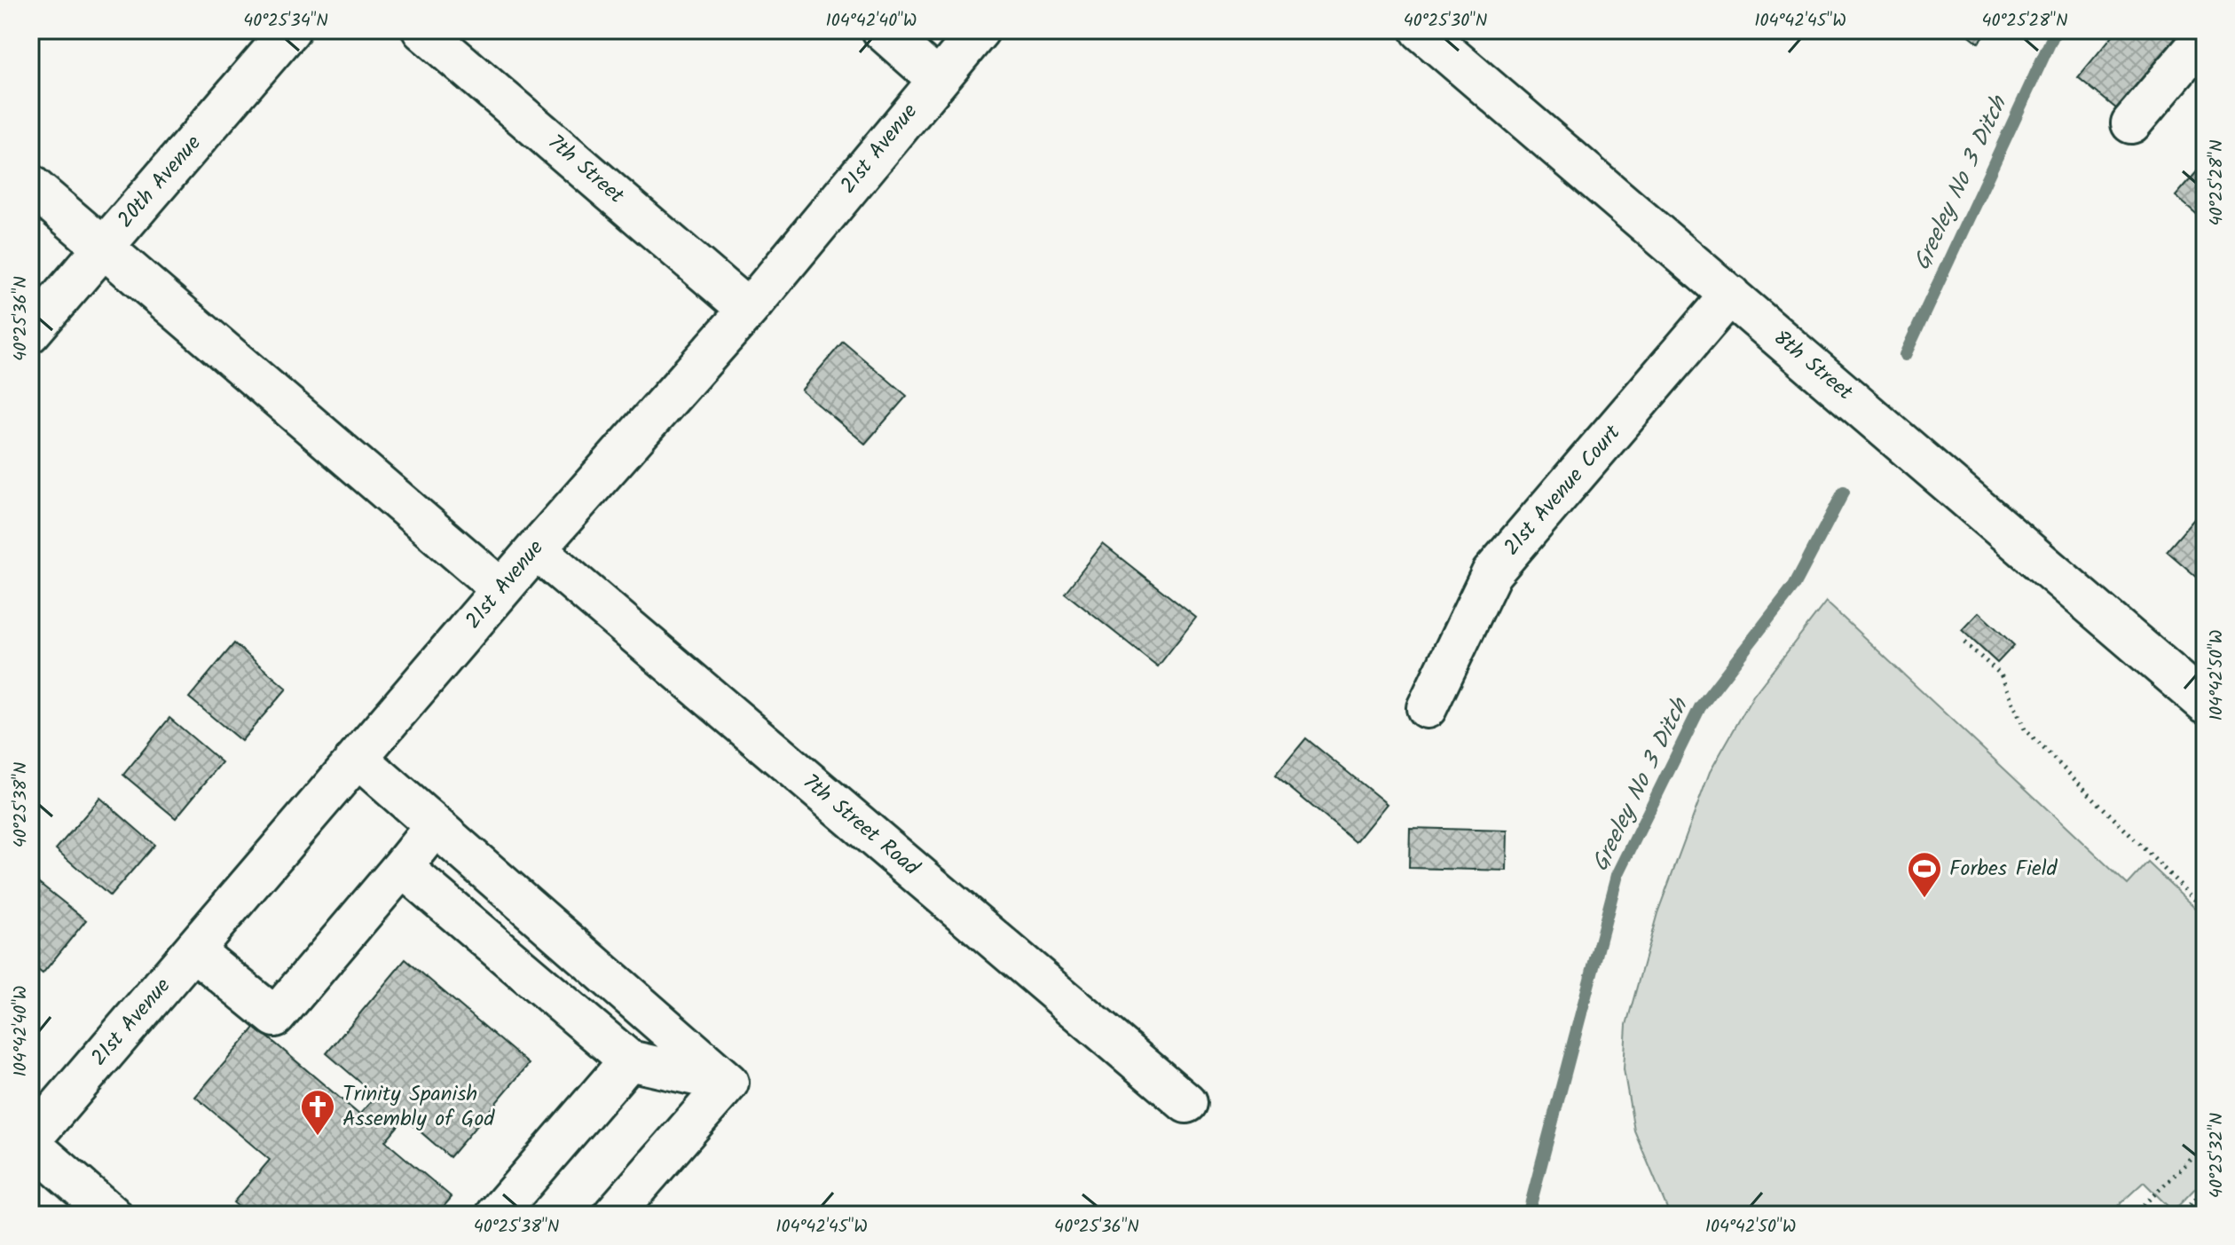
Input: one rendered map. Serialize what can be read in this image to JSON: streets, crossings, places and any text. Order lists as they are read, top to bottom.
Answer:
{
  "streets": {
    "street": [
      "21st Avenue",
      "7th Street",
      "20th Avenue",
      "8th Street",
      "21st Avenue Court",
      "7th Street Road"
    ]
  },
  "crossings": [
    ["21st Avenue", "7th Street"],
    ["21st Avenue", "7th Street Road"],
    ["8th Street", "21st Avenue Court"]
  ],
  "water": ["Greeley No 3 Ditch"],
  "places": {
    "sports": ["Forbes Field"],
    "church": ["Trinity Spanish Assembly of God"]
  },
  "coordinates": [
    "40°25'34\"N",
    "104°42'40\"W",
    "40°25'30\"N",
    "104°42'45\"W",
    "40°25'28\"N",
    "40°25'36\"N",
    "104°42'50\"W",
    "40°25'38\"N",
    "40°25'32\"N"
  ]
}
